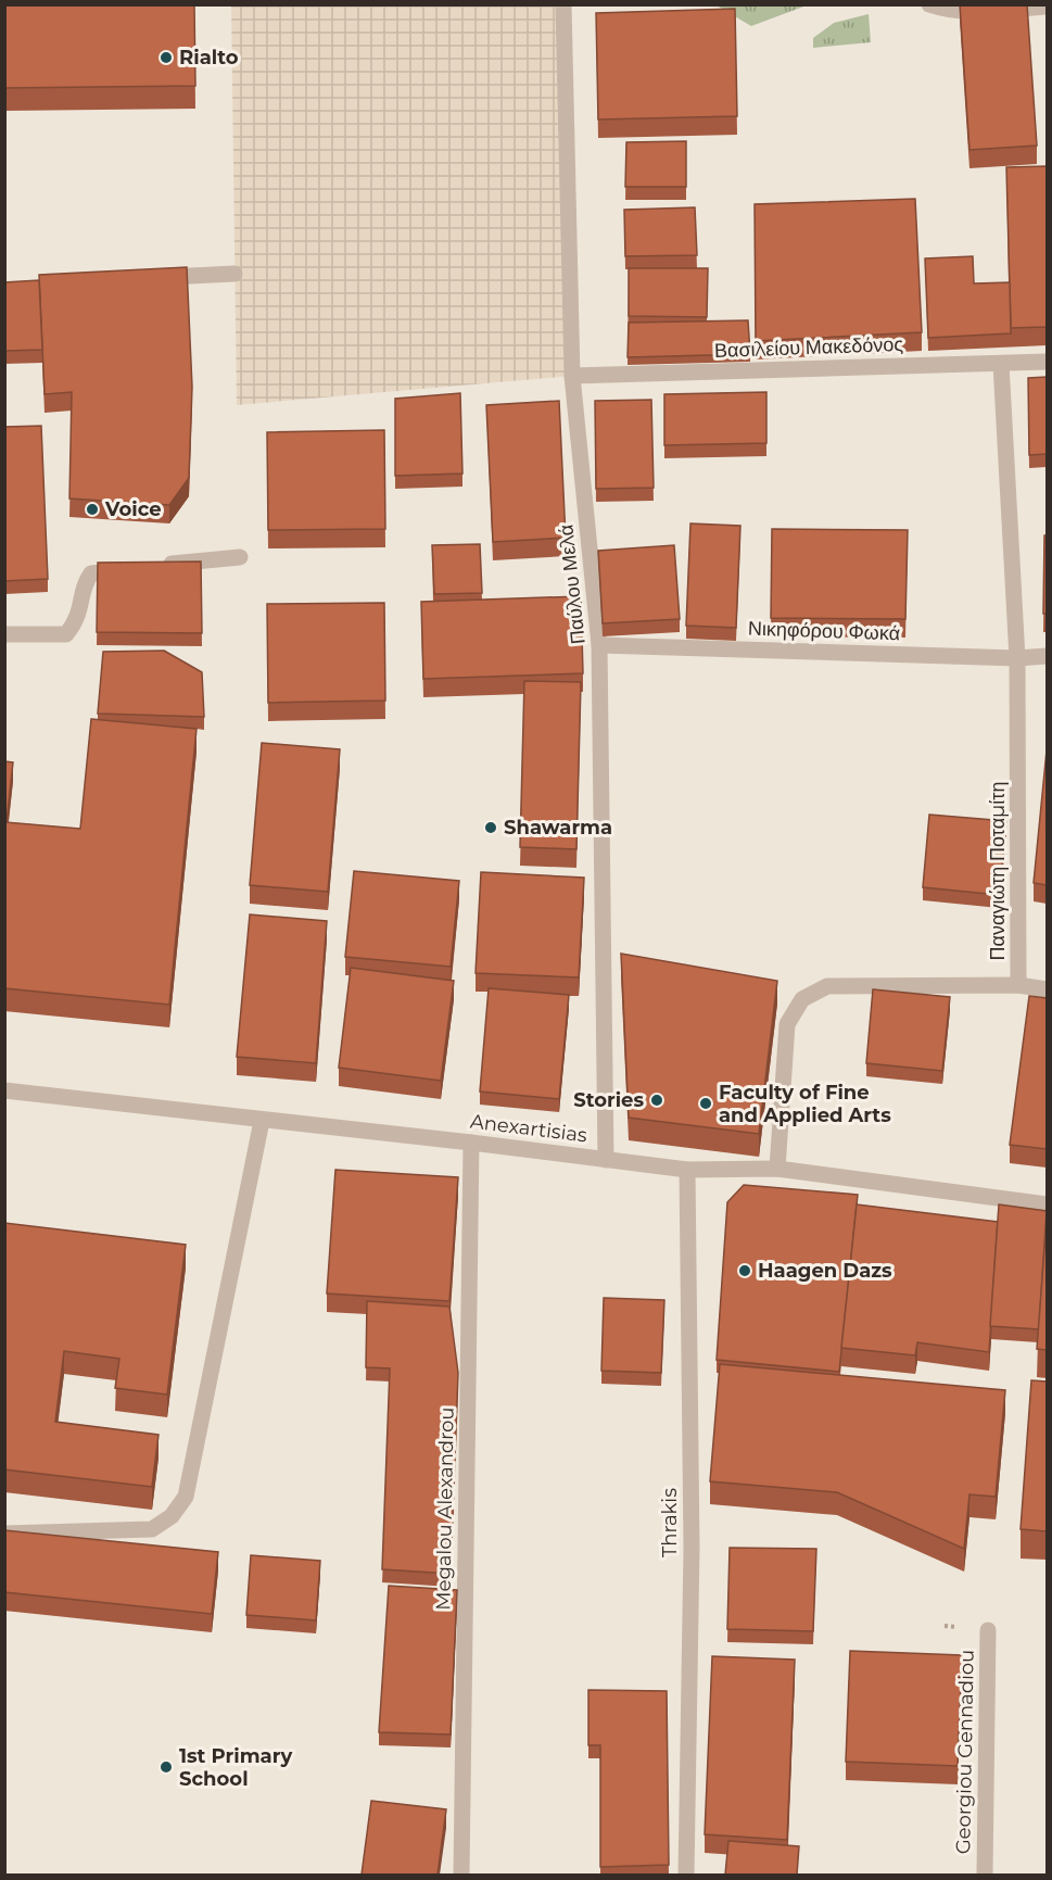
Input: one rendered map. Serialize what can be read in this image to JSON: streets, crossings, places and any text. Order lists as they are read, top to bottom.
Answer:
{
  "streets": {
    "street": [
      "Βασιλείου Μακεδόνος",
      "Παύλου Μελά",
      "Νικηφόρου Φωκά",
      "Παναγιώτη Ποταμίτη",
      "Anexartisias",
      "Megalou Alexandrou",
      "Thrakis",
      "Georgiou Gennadiou"
    ]
  },
  "crossings": [
    ["Βασιλείου Μακεδόνος", "Παύλου Μελά"],
    ["Βασιλείου Μακεδόνος", "Παναγιώτη Ποταμίτη"],
    ["Παύλου Μελά", "Νικηφόρου Φωκά"],
    ["Παύλου Μελά", "Anexartisias"],
    ["Νικηφόρου Φωκά", "Παναγιώτη Ποταμίτη"],
    ["Παναγιώτη Ποταμίτη", "Anexartisias"],
    ["Anexartisias", "Megalou Alexandrou"],
    ["Anexartisias", "Thrakis"]
  ],
  "places": [
    "Rialto",
    "Voice",
    "Shawarma",
    "Stories",
    "Faculty of Fine and Applied Arts",
    "Haagen Dazs",
    "1st Primary School"
  ]
}
